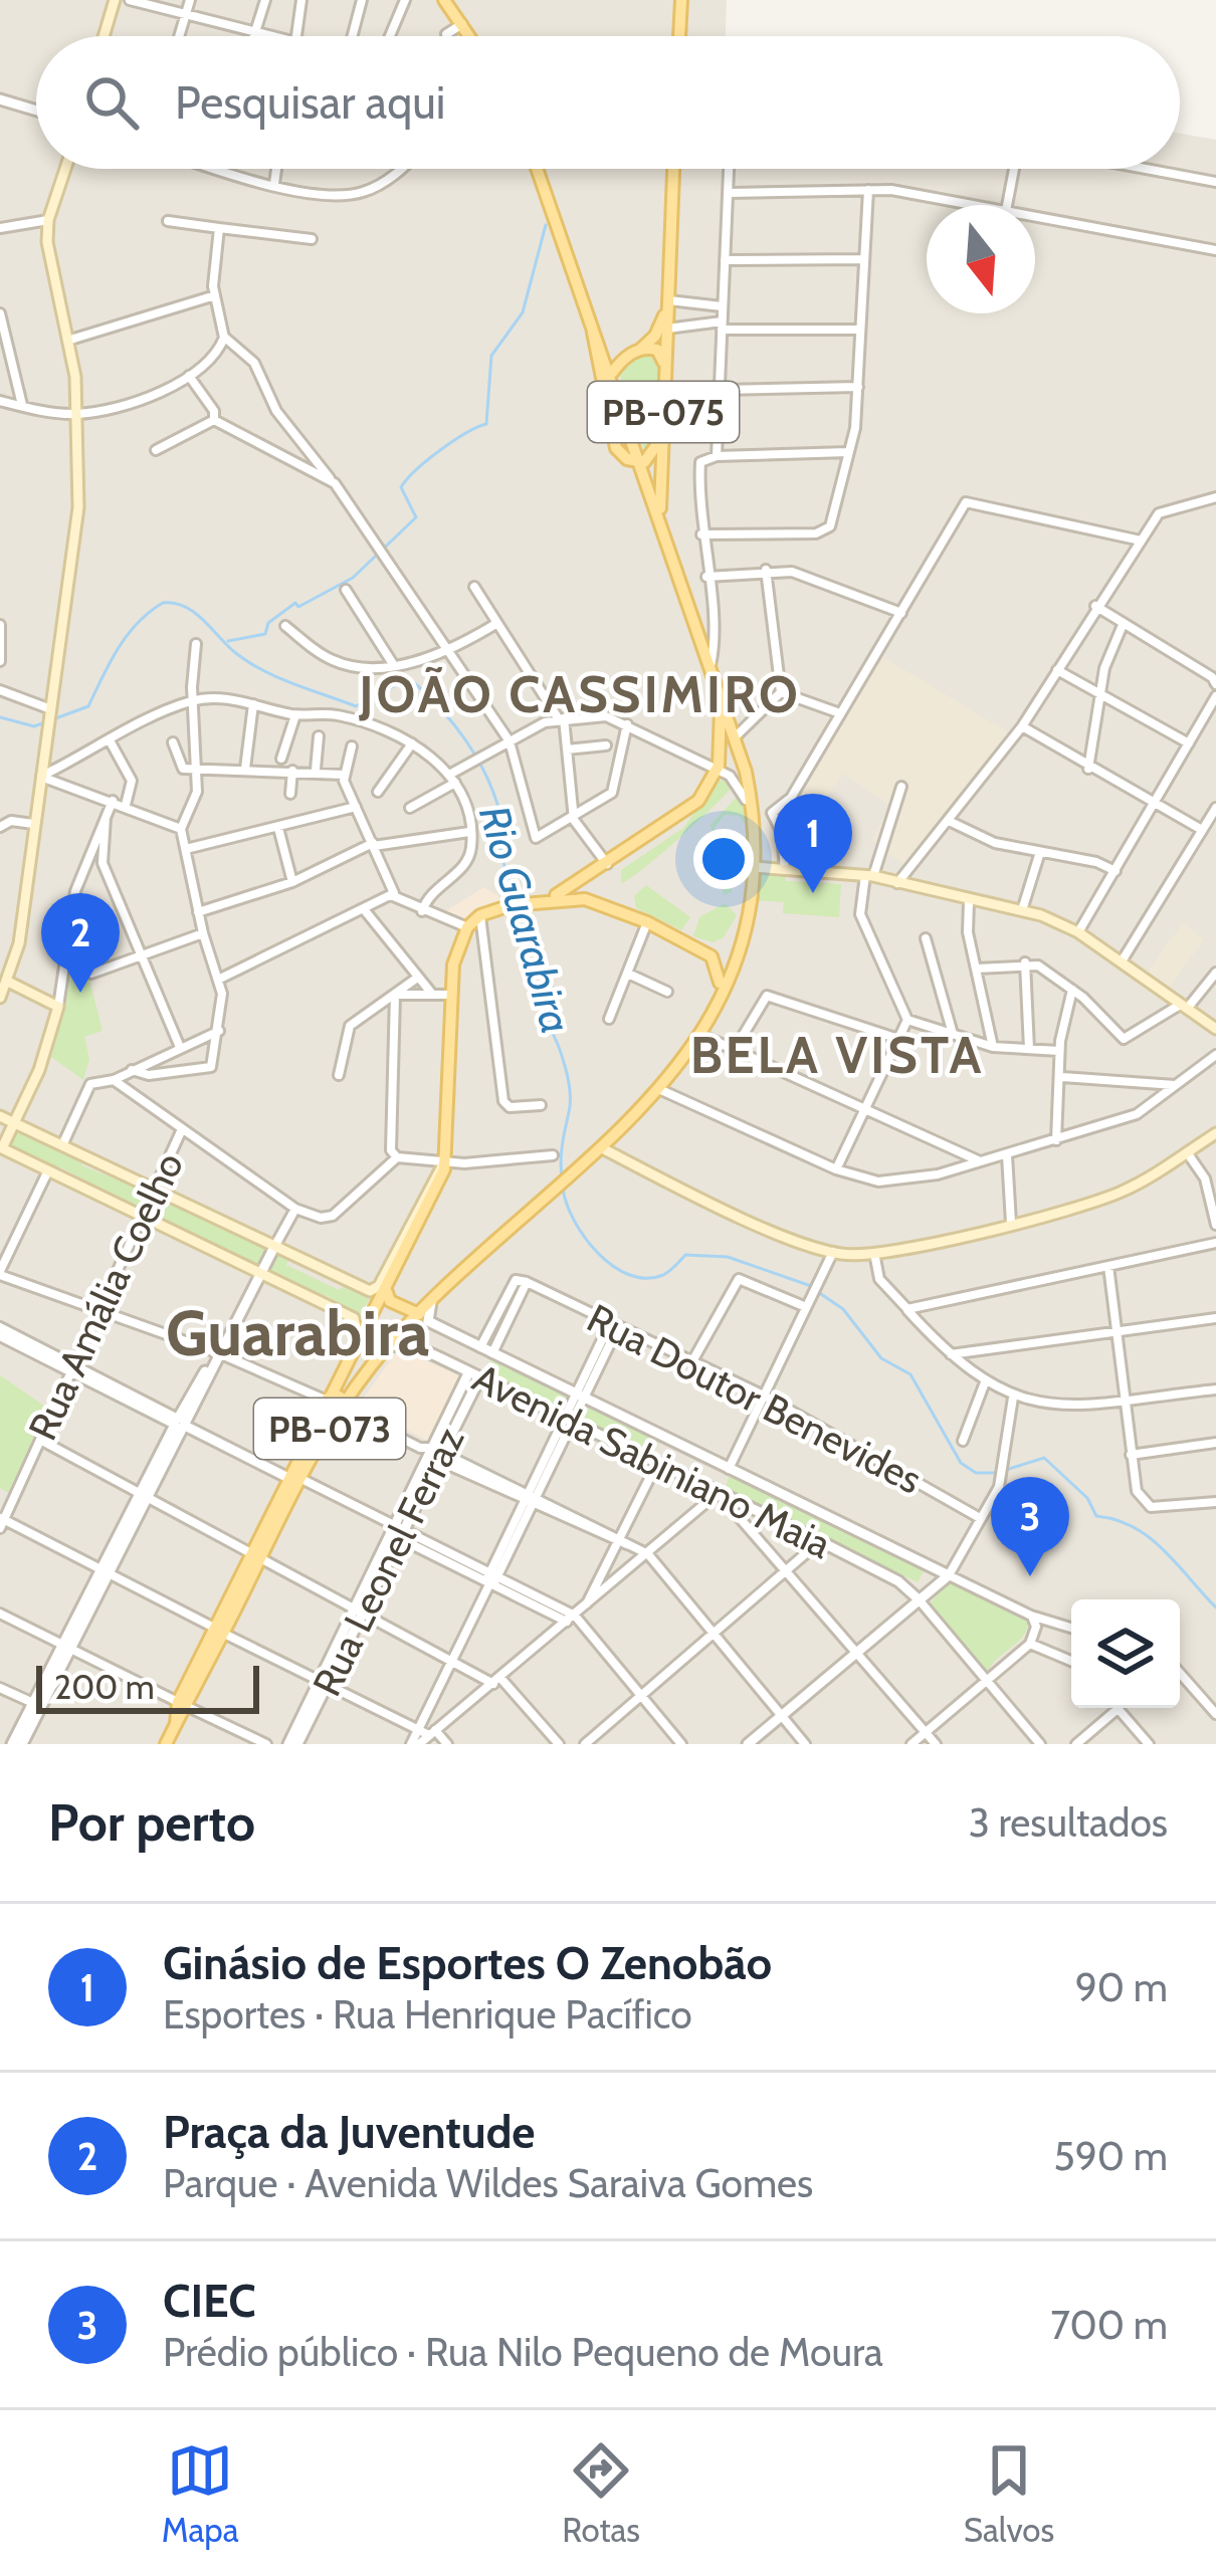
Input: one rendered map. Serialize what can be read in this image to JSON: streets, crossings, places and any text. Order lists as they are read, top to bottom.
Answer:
{
  "streets": {
    "main road": ["PB-075", "PB-073"],
    "street": [
      "Rua Amália Coelho",
      "Rua Doutor Benevides",
      "Avenida Sabiniano Maia",
      "Rua Leonel Ferraz"
    ]
  },
  "crossings": [
    ["PB-075", "PB-073"],
    ["PB-073", "Avenida Sabiniano Maia"],
    ["Avenida Sabiniano Maia", "Rua Leonel Ferraz"]
  ],
  "districts": ["JOÃO CASSIMIRO", "BELA VISTA", "Guarabira"],
  "water": ["Rio Guarabira"],
  "scale_bar": "200 m",
  "north": "bottom",
  "page": {
    "search": "Pesquisar aqui",
    "pins": ["1", "2", "3"],
    "scale": "200 m",
    "heading": ["Por perto", "3 resultados"],
    "list": [
      {
        "mark": "1",
        "name": "Ginásio de Esportes O Zenobão",
        "note": "Esportes · Rua Henrique Pacífico",
        "value": "90 m"
      },
      {
        "mark": "2",
        "name": "Praça da Juventude",
        "note": "Parque · Avenida Wildes Saraiva Gomes",
        "value": "590 m"
      },
      {
        "mark": "3",
        "name": "CIEC",
        "note": "Prédio público · Rua Nilo Pequeno de Moura",
        "value": "700 m"
      }
    ],
    "nav": ["Mapa", "Rotas", "Salvos"]
  }
}
